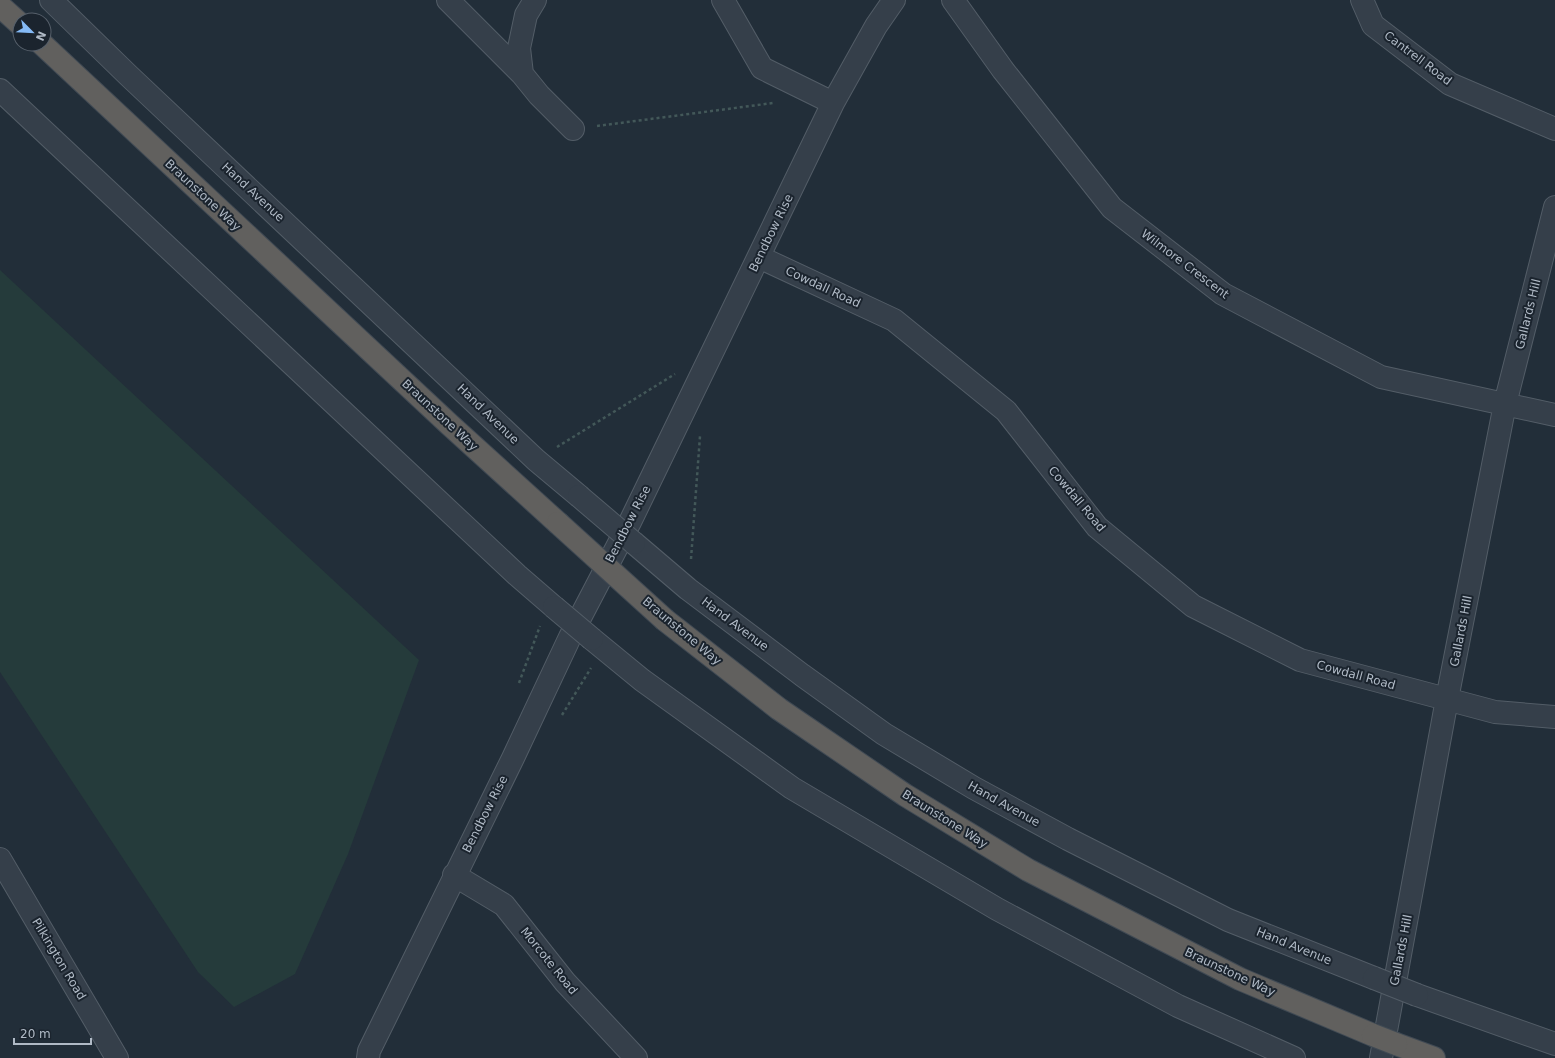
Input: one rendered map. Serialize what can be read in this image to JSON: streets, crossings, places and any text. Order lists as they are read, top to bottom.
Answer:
{
  "streets": {
    "highway": ["Braunstone Way"],
    "street": [
      "Cantrell Road",
      "Hand Avenue",
      "Bendbow Rise",
      "Wilmore Crescent",
      "Cowdall Road",
      "Gallards Hill",
      "Pilkington Road",
      "Morcote Road"
    ]
  },
  "crossings": [
    ["Braunstone Way", "Gallards Hill"],
    ["Bendbow Rise", "Cowdall Road"],
    ["Bendbow Rise", "Morcote Road"],
    ["Wilmore Crescent", "Gallards Hill"],
    ["Cowdall Road", "Gallards Hill"]
  ],
  "scale_bar": "20 m",
  "north": "bottom right"
}
